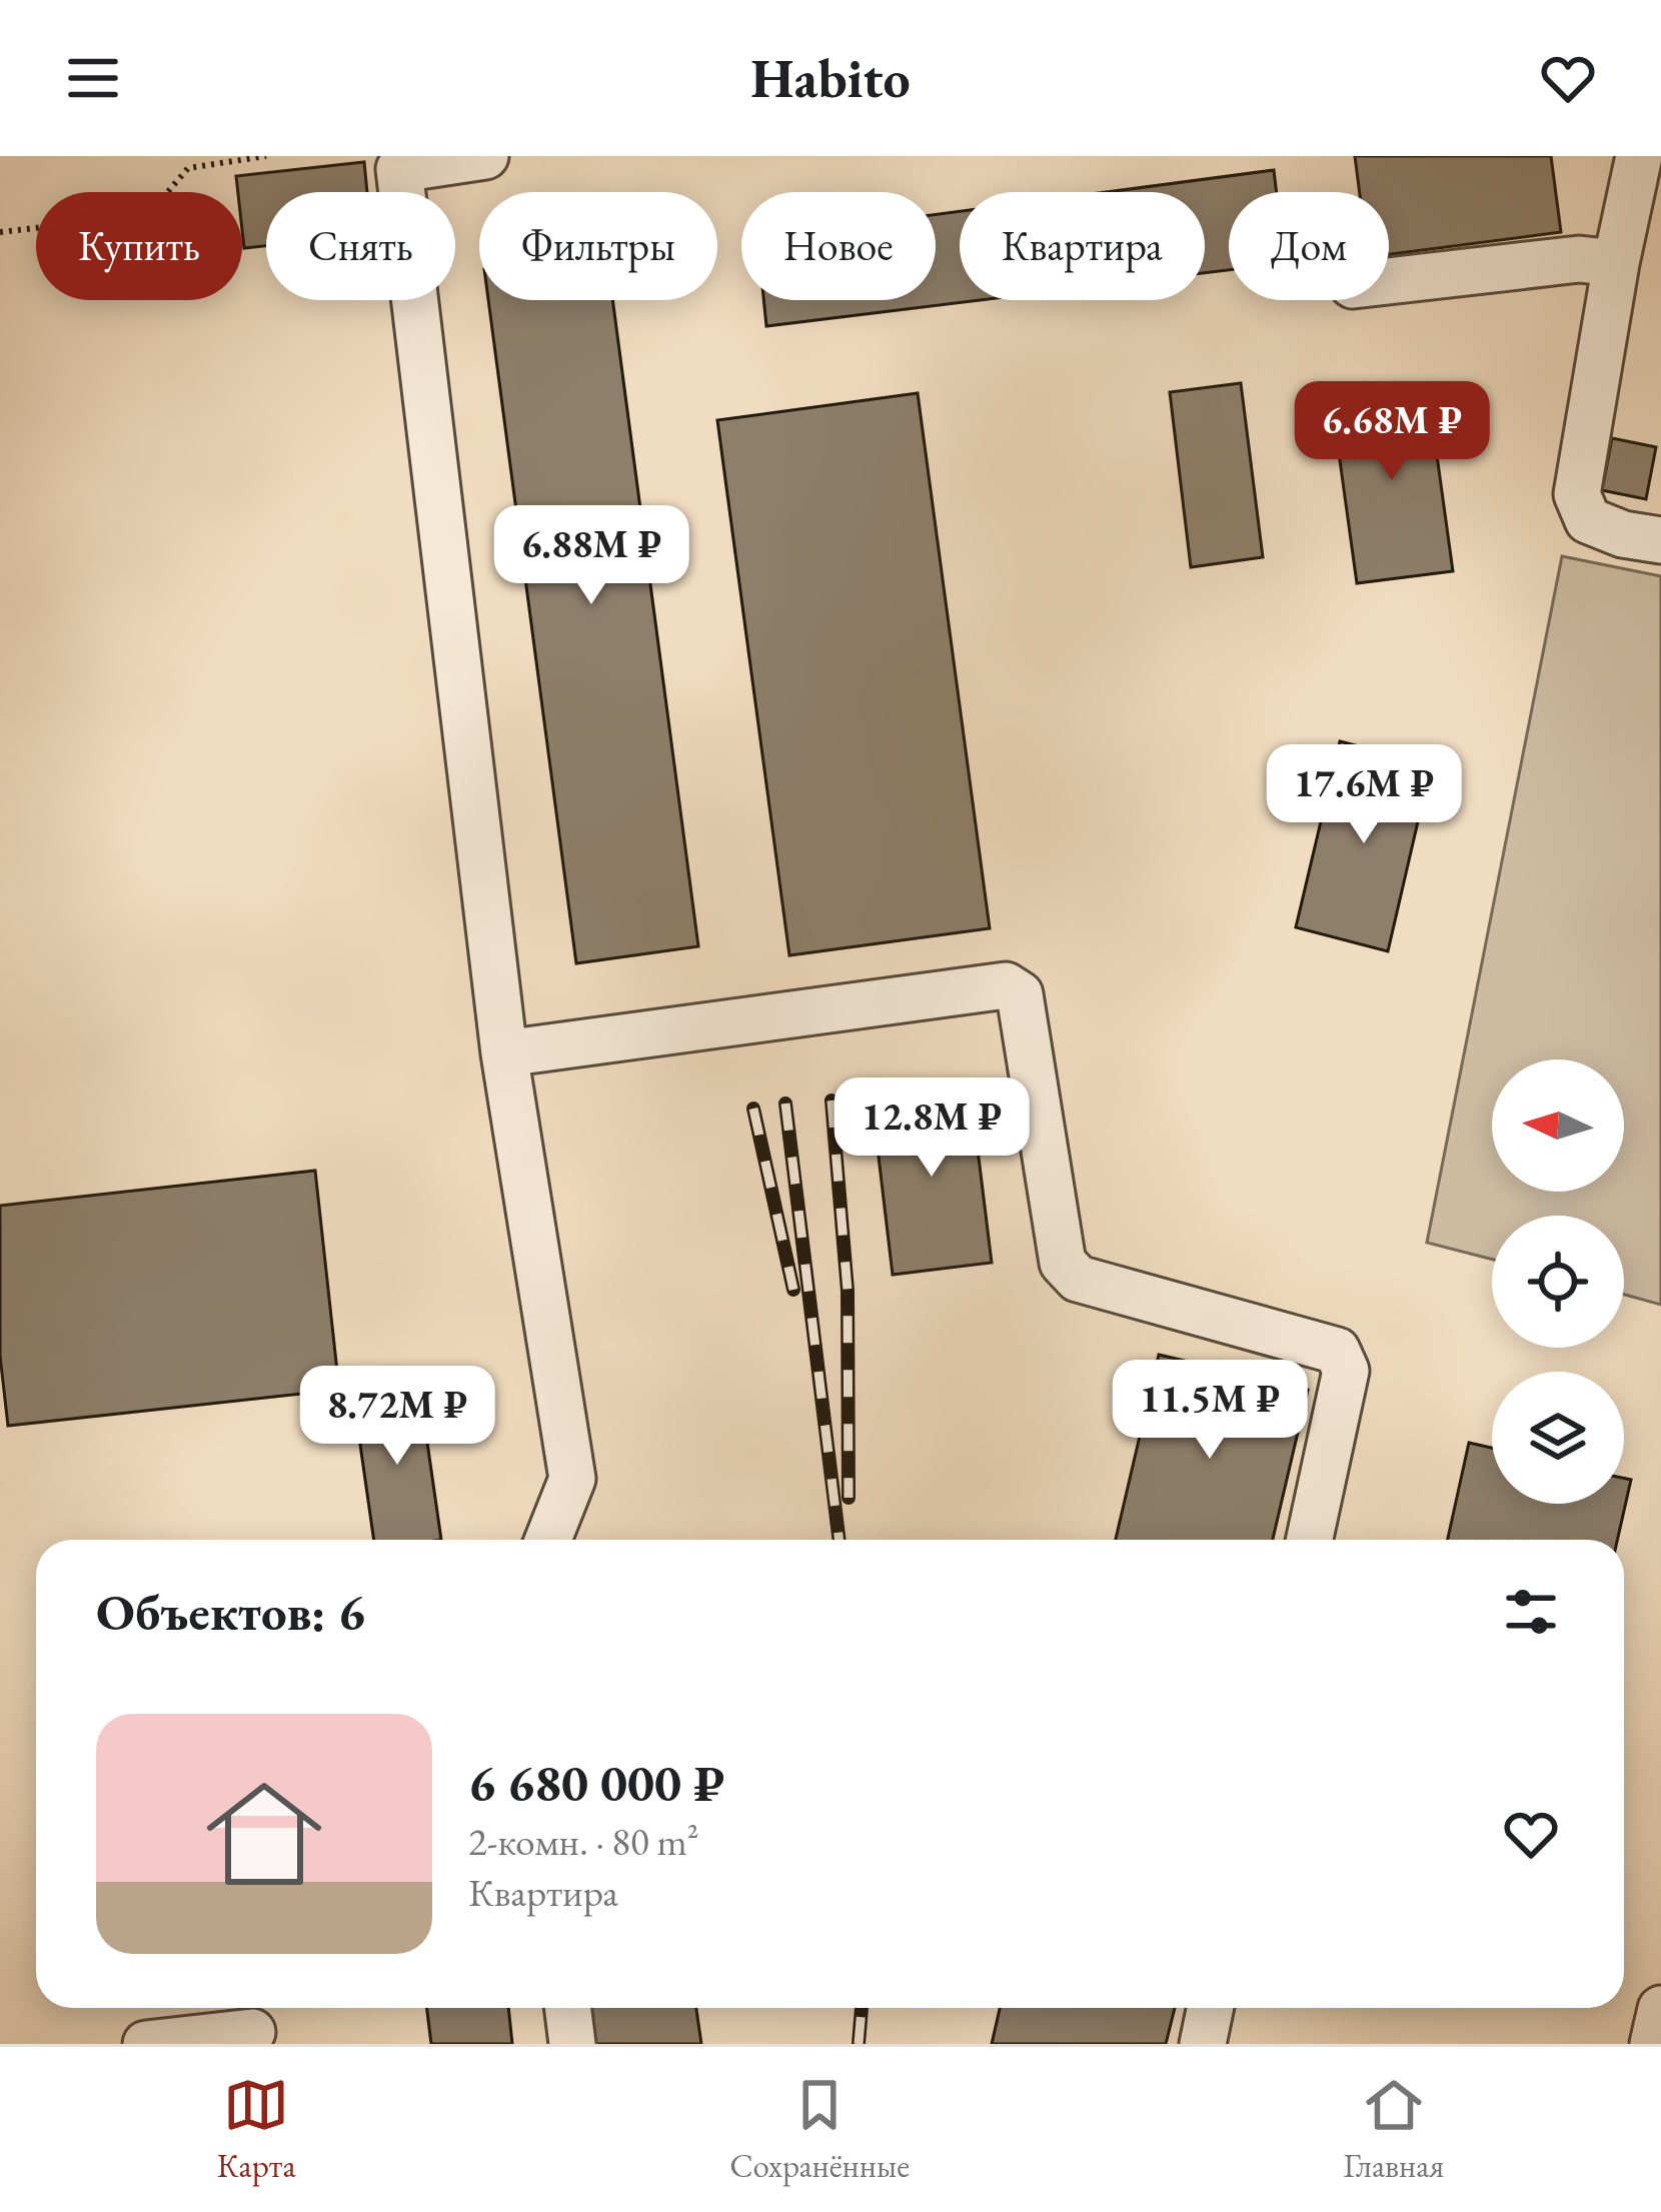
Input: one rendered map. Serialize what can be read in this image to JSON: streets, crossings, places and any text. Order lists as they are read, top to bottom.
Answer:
{
  "north": "left",
  "page": {
    "header": "Habito",
    "chip": [
      "Купить",
      "Снять",
      "Фильтры",
      "Новое",
      "Квартира",
      "Дом"
    ],
    "price": [
      "6.68M ₽",
      "6.88M ₽",
      "17.6M ₽",
      "12.8M ₽",
      "11.5M ₽",
      "8.72M ₽"
    ],
    "heading": "Объектов: 6",
    "list": [
      {
        "name": "6 680 000 ₽",
        "note": "2-комн. · 80 m² · Квартира"
      }
    ],
    "tabs": ["Карта", "Сохранённые", "Главная"]
  }
}
